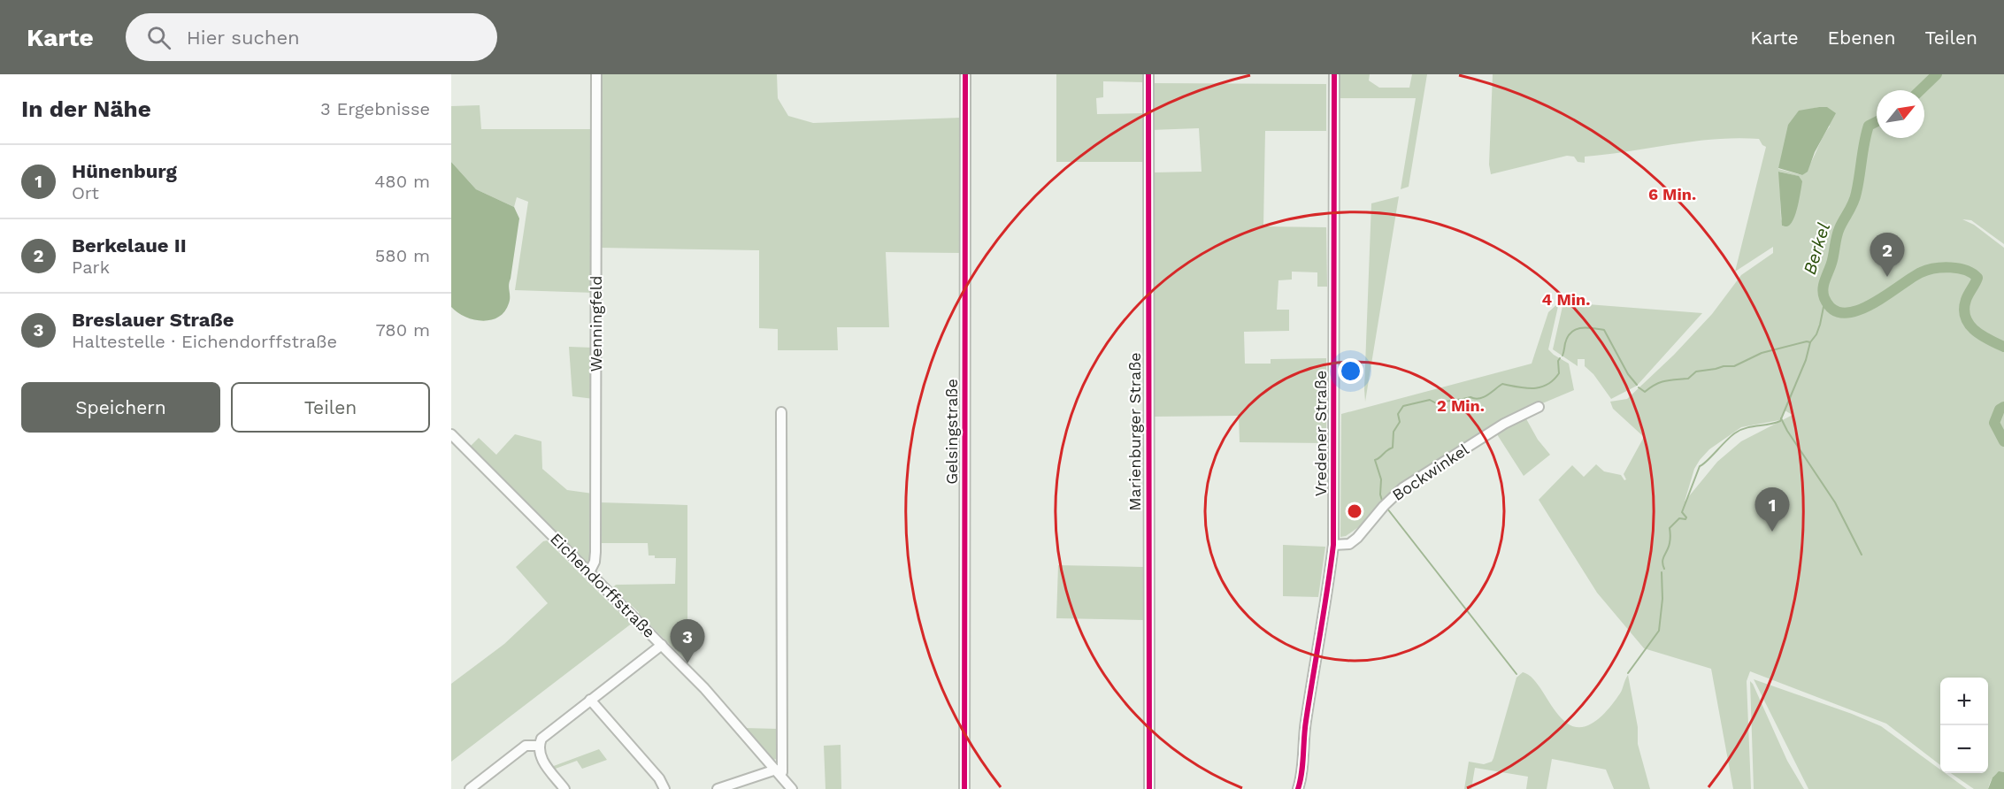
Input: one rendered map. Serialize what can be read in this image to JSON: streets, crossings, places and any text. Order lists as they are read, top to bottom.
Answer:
{
  "streets": {
    "street": [
      "Wenningfeld",
      "Gelsingstraße",
      "Marienburger Straße",
      "Vredener Straße",
      "Bockwinkel",
      "Eichendorffstraße"
    ]
  },
  "crossings": [
    ["Wenningfeld", "Eichendorffstraße"],
    ["Vredener Straße", "Bockwinkel"]
  ],
  "water": ["Berkel"],
  "north": "top right",
  "page": {
    "header": "Karte",
    "search": "Hier suchen",
    "nav": ["Karte", "Ebenen", "Teilen"],
    "heading": ["In der Nähe", "3 Ergebnisse"],
    "list": [
      {
        "mark": "1",
        "name": "Hünenburg",
        "note": "Ort",
        "value": "480 m"
      },
      {
        "mark": "2",
        "name": "Berkelaue II",
        "note": "Park",
        "value": "580 m"
      },
      {
        "mark": "3",
        "name": "Breslauer Straße",
        "note": "Haltestelle · Eichendorffstraße",
        "value": "780 m"
      }
    ],
    "pins": ["2", "1", "3"],
    "buttons": ["Speichern", "Teilen"],
    "map_buttons": ["+", "−"]
  },
  "rings": ["6 Min.", "4 Min.", "2 Min."]
}
